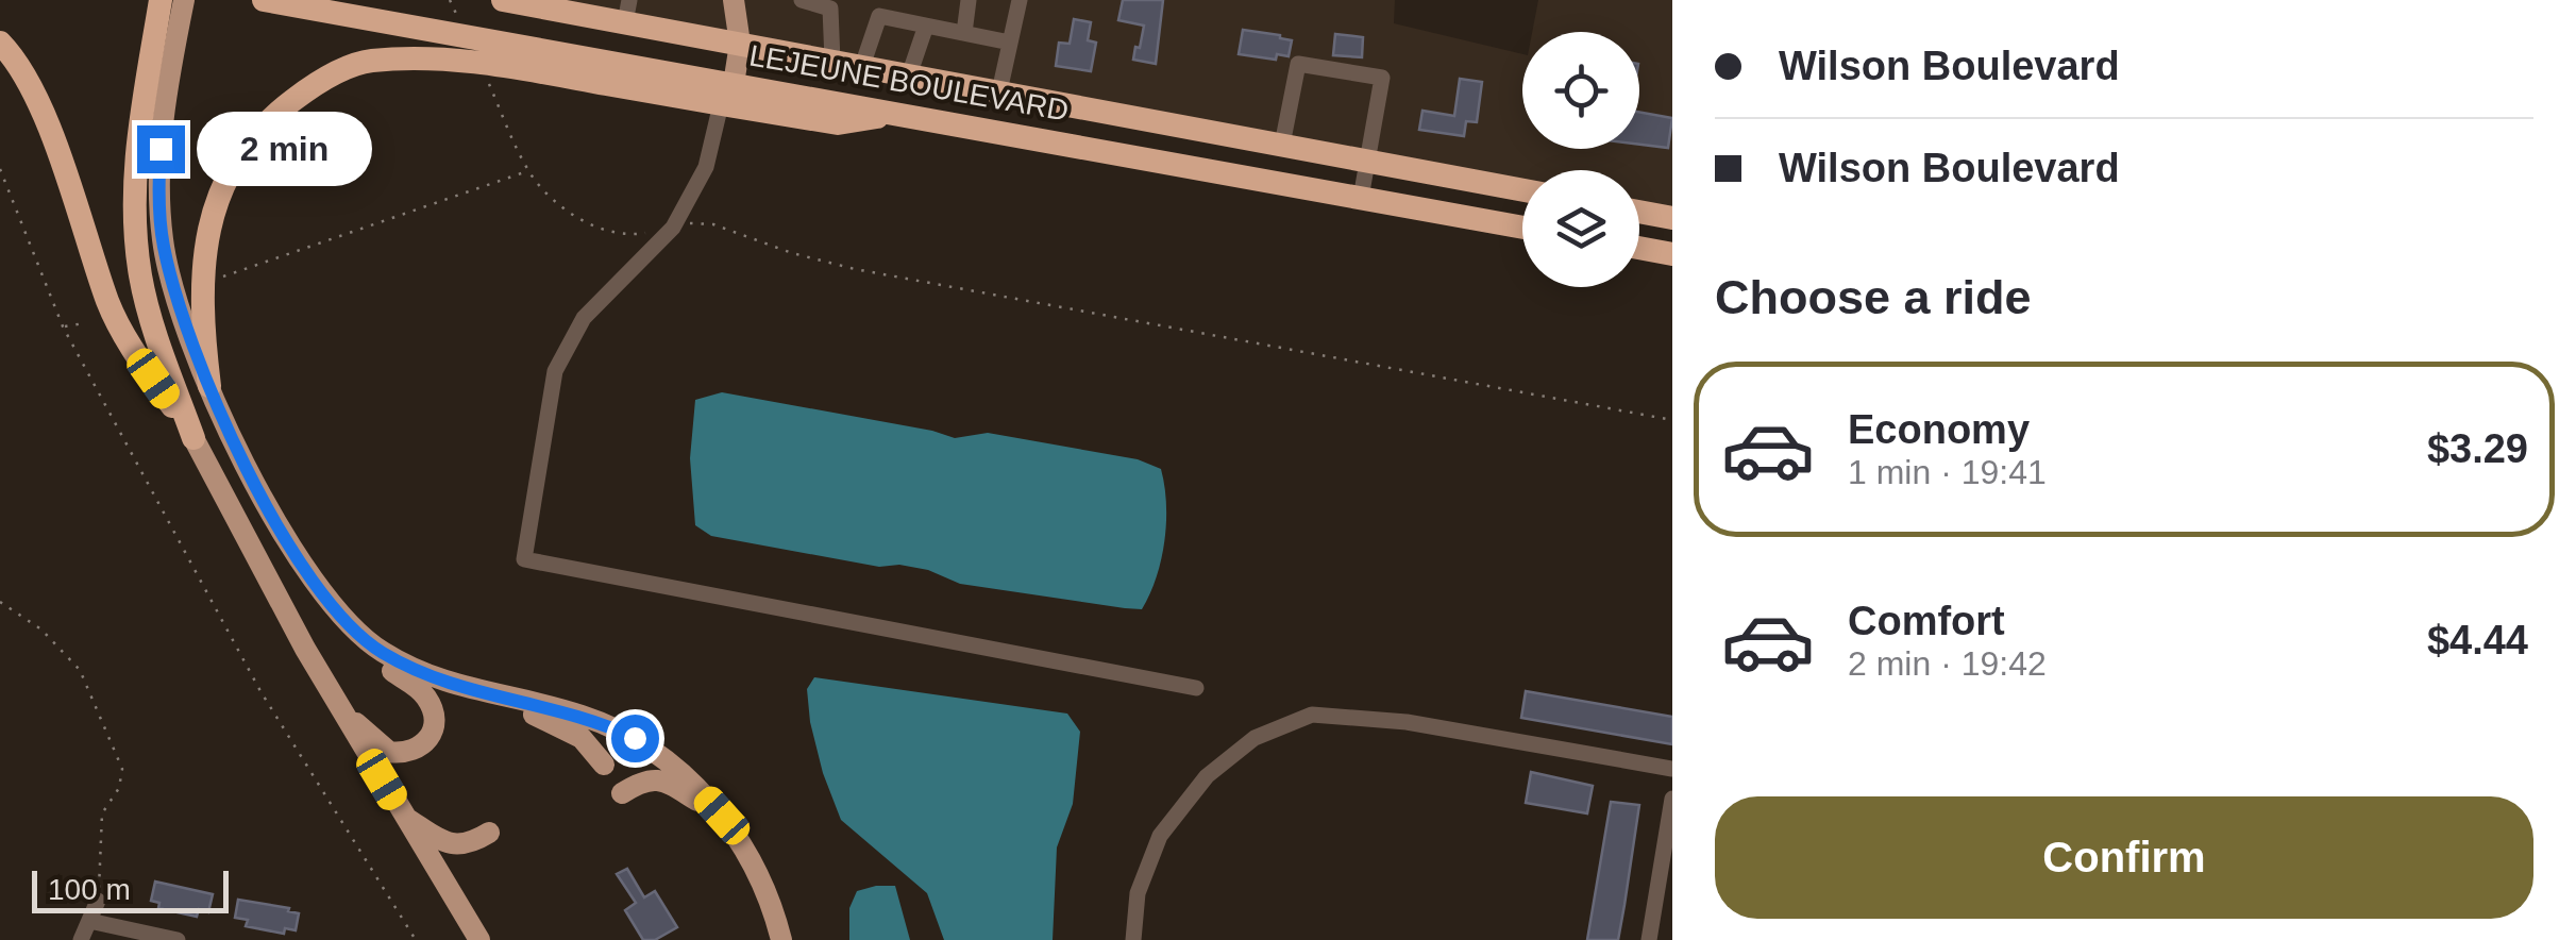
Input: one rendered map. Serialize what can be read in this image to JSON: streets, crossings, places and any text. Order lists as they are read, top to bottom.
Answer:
{
  "streets": {
    "highway": ["LEJEUNE BOULEVARD"]
  },
  "scale_bar": "100 m",
  "page": {
    "banner": ["Wilson Boulevard", "Wilson Boulevard"],
    "bubble": "2 min",
    "heading": "Choose a ride",
    "list": [
      {
        "name": "Economy",
        "note": "1 min · 19:41",
        "value": "$3.29"
      },
      {
        "name": "Comfort",
        "note": "2 min · 19:42",
        "value": "$4.44"
      }
    ],
    "buttons": "Confirm",
    "scale": "100 m"
  }
}
